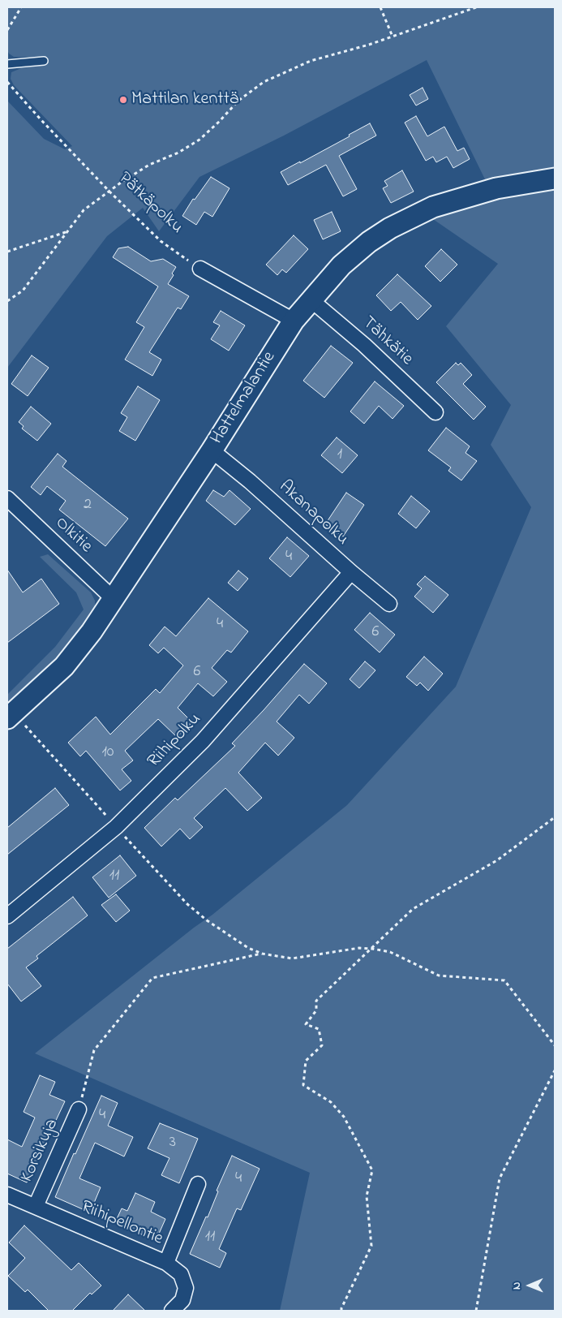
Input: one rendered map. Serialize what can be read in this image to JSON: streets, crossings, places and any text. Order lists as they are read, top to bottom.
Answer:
{
  "streets": {
    "street": [
      "Tähkätie",
      "Hattelmalantie",
      "Akanapolku",
      "Olkitie",
      "Riihipolku",
      "Korsikuja",
      "Riihipellontie"
    ],
    "path": ["Pätkäpolku"]
  },
  "crossings": [
    ["Tähkätie", "Hattelmalantie"],
    ["Hattelmalantie", "Akanapolku"],
    ["Hattelmalantie", "Olkitie"],
    ["Akanapolku", "Riihipolku"],
    ["Korsikuja", "Riihipellontie"]
  ],
  "places": ["Mattilan kenttä"],
  "house_numbers": [
    "1",
    "2",
    "4",
    "4",
    "6",
    "6",
    "10",
    "11",
    "4",
    "3",
    "4",
    "11"
  ],
  "north": "left"
}
